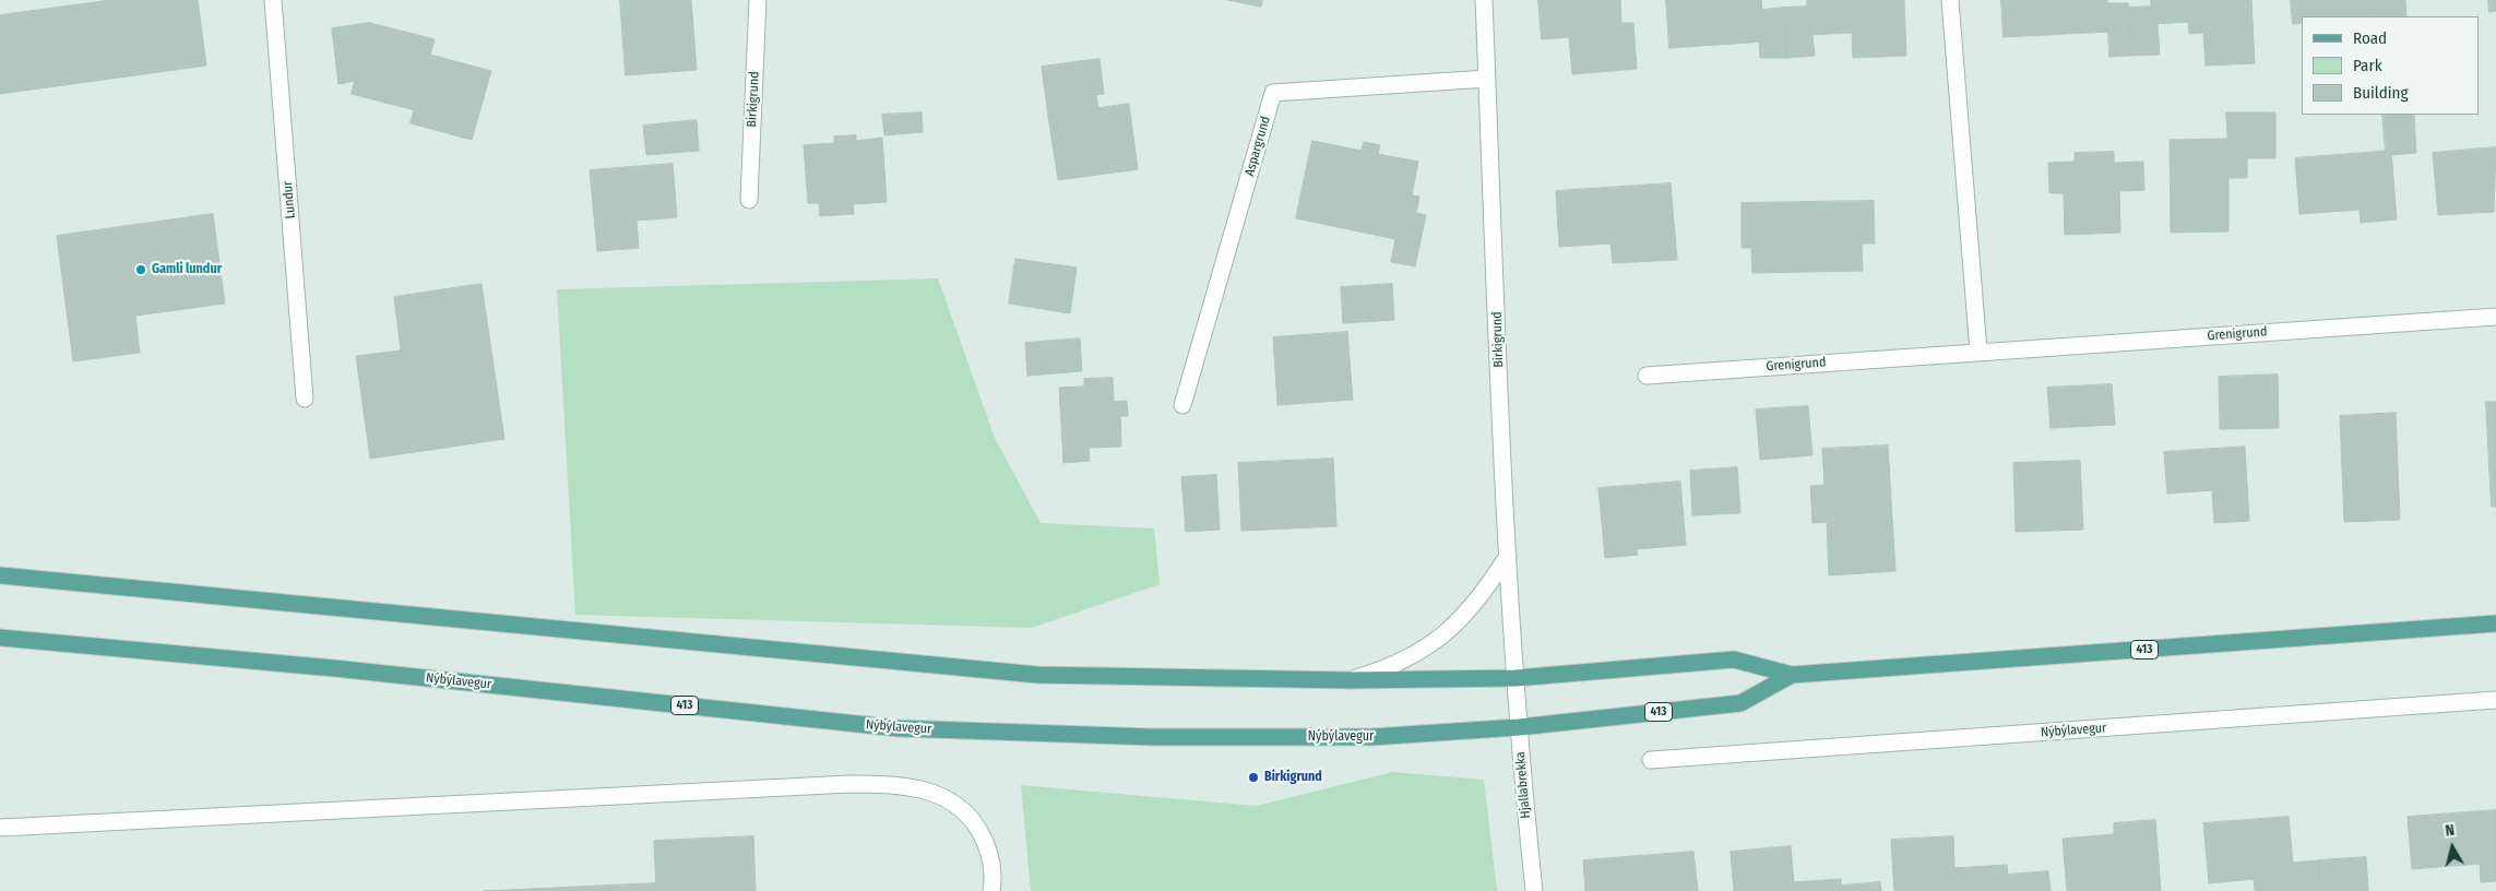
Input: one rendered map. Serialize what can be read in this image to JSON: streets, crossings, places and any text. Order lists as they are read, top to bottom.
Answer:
{
  "streets": {
    "main road": ["413", "Nýbýlavegur"],
    "street": [
      "Birkigrund",
      "Aspargrund",
      "Lundur",
      "Grenigrund",
      "Hjallabrekka"
    ]
  },
  "crossings": [
    ["Birkigrund", "Aspargrund"],
    ["Birkigrund", "Nýbýlavegur"],
    ["Birkigrund", "Hjallabrekka"],
    ["Nýbýlavegur", "Hjallabrekka"]
  ],
  "places": ["Gamli lundur", "Birkigrund"],
  "legend": ["Road", "Park", "Building"],
  "north": "top"
}
